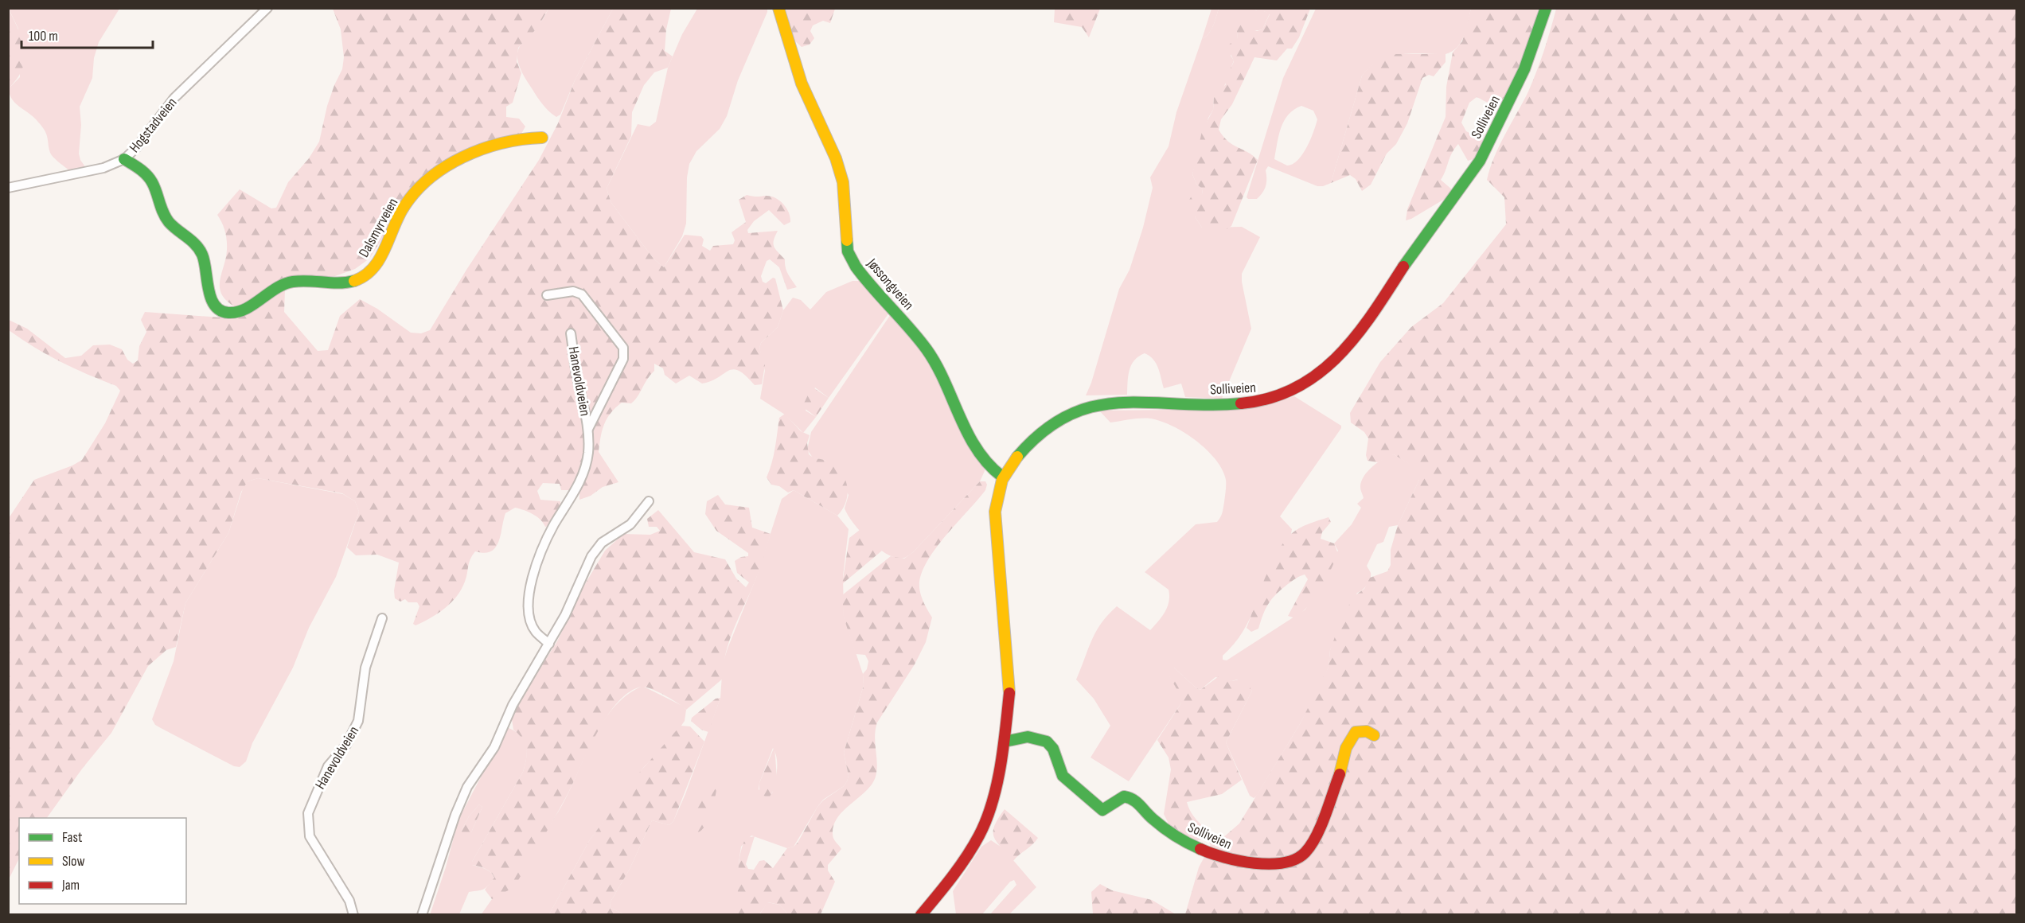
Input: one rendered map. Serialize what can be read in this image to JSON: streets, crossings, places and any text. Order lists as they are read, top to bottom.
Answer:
{
  "streets": {
    "street": [
      "Solliveien",
      "Hogstadveien",
      "Dalsmyrveien",
      "Jøssongveien",
      "Hanevoldveien"
    ]
  },
  "crossings": [
    ["Solliveien", "Jøssongveien"],
    ["Hogstadveien", "Dalsmyrveien"]
  ],
  "legend": ["Fast", "Slow", "Jam"],
  "scale_bar": "100 m"
}
